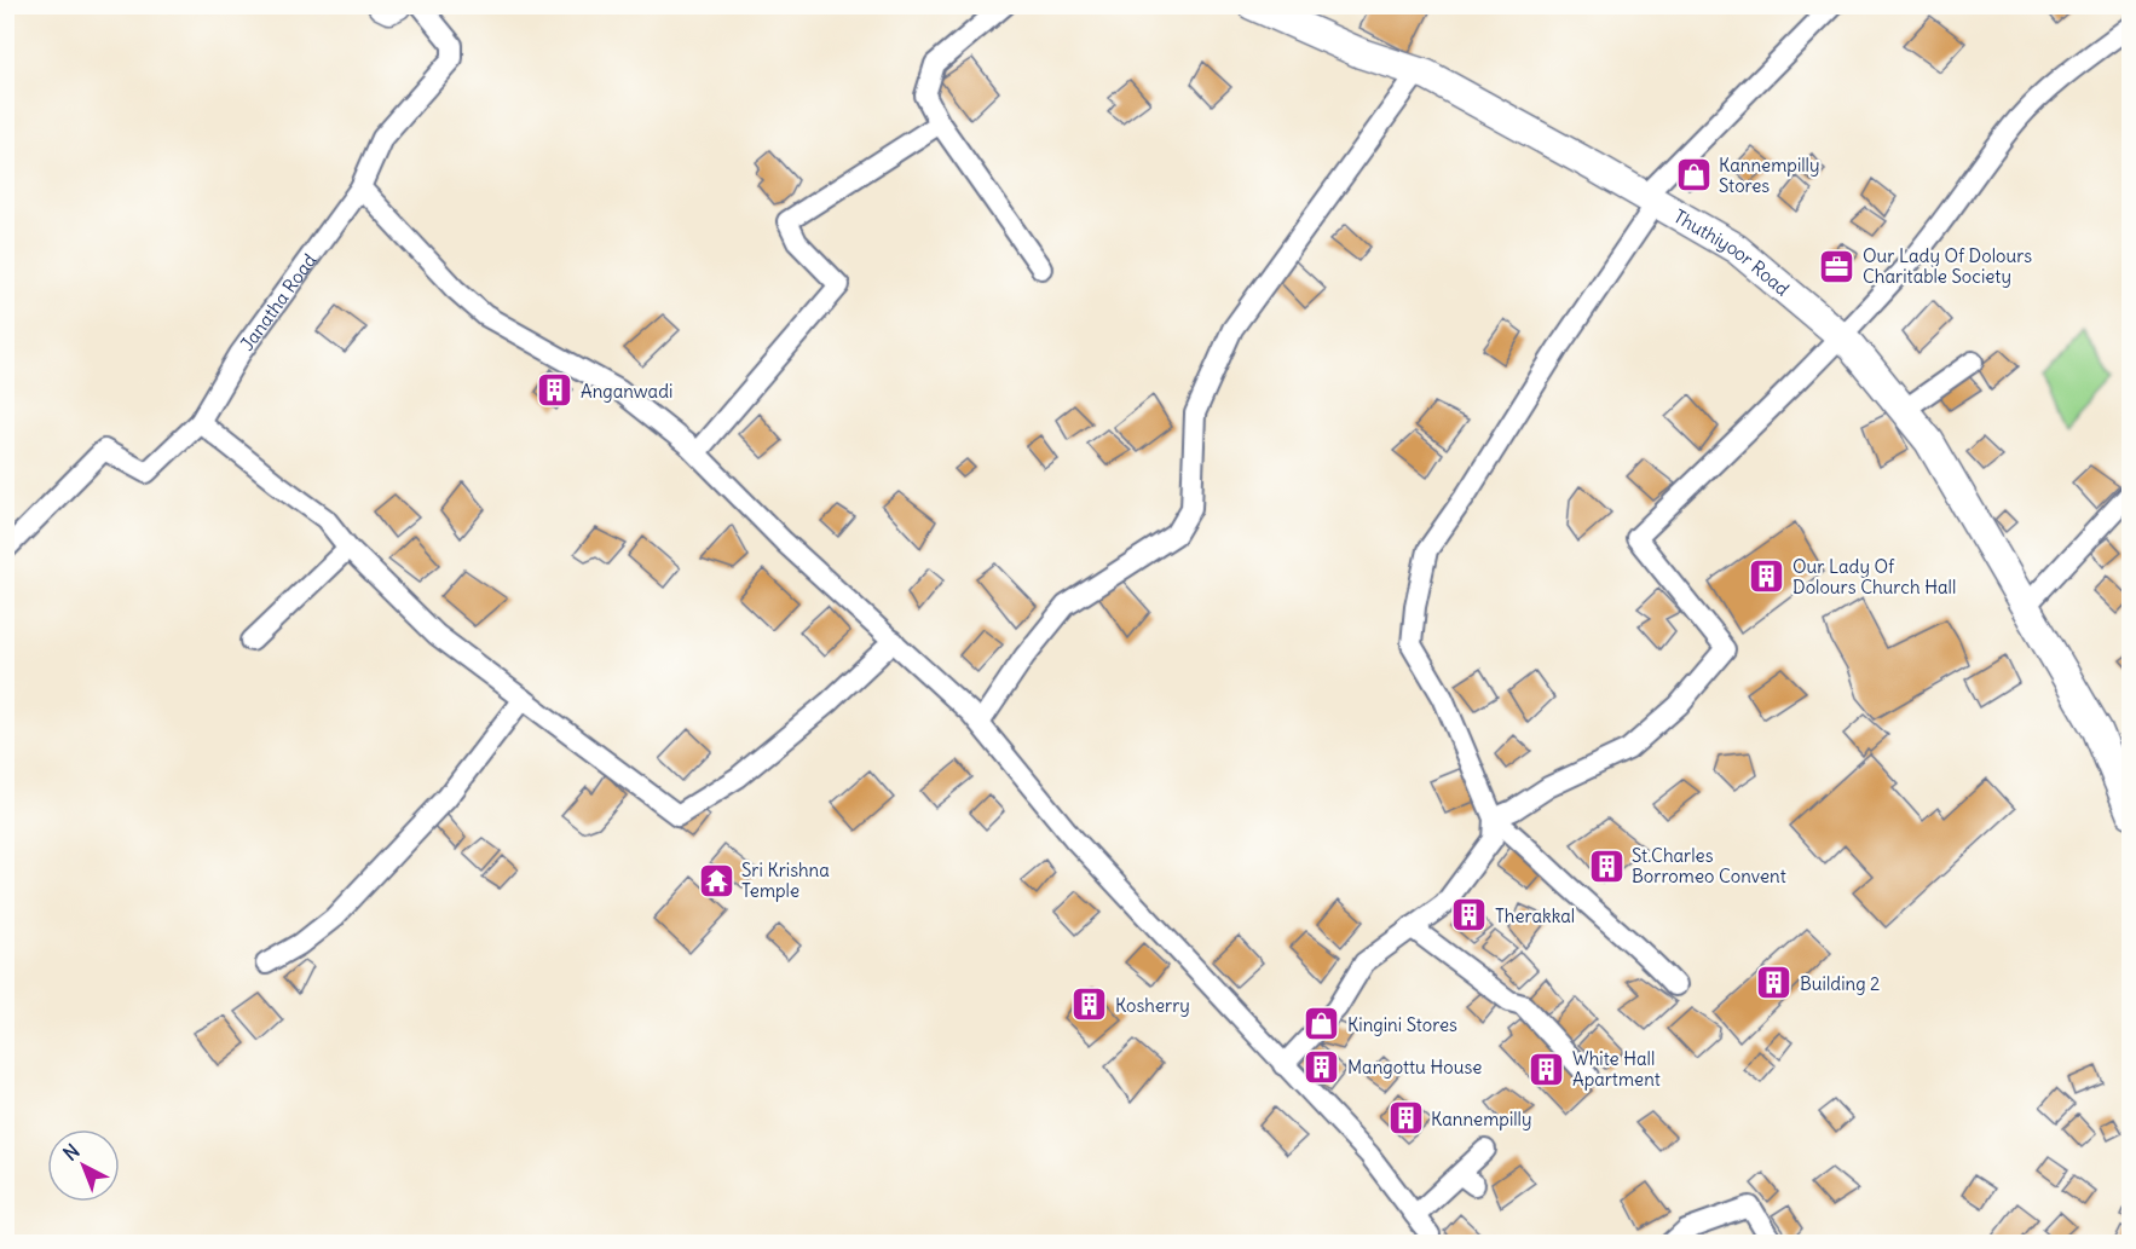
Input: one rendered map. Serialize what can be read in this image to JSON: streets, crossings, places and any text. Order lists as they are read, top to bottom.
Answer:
{
  "streets": {
    "main road": ["Thuthiyoor Road"],
    "street": ["Janatha Road"]
  },
  "places": {
    "shop": ["Kannempilly Stores", "Kingini Stores"],
    "office": ["Our Lady Of Dolours Charitable Society"],
    "building": [
      "Anganwadi",
      "Our Lady Of Dolours Church Hall",
      "St.Charles Borromeo Convent",
      "Therakkal",
      "Building 2",
      "Kosherry",
      "Mangottu House",
      "White Hall Apartment",
      "Kannempilly"
    ],
    "temple": ["Sri Krishna Temple"]
  },
  "north": "top left"
}
